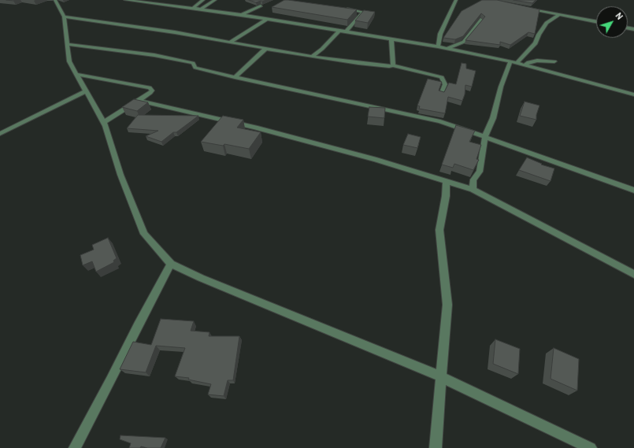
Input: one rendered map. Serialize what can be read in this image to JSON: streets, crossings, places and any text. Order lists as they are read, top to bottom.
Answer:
{
  "north": "top right"
}
